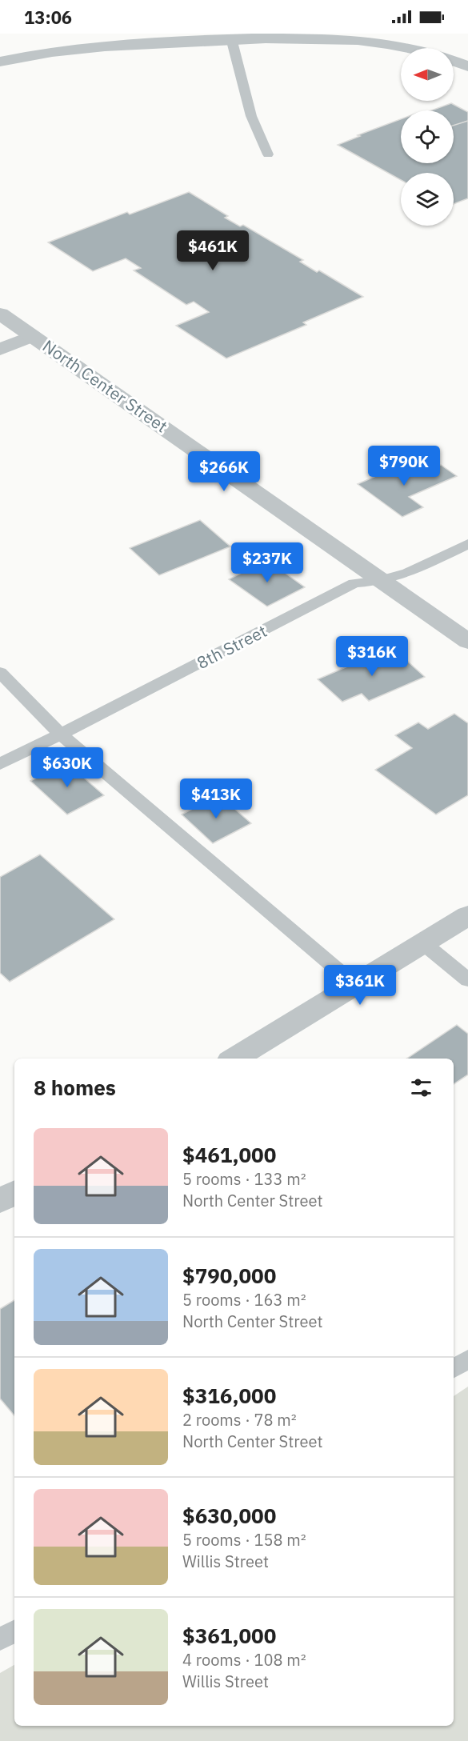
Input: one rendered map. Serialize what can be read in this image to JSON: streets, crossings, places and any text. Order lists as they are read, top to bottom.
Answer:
{
  "streets": {
    "street": ["North Center Street"],
    "lane": ["8th Street"]
  },
  "crossings": [
    ["North Center Street", "8th Street"]
  ],
  "north": "left",
  "page": {
    "status": "13:06",
    "price": [
      "$461K",
      "$790K",
      "$266K",
      "$237K",
      "$316K",
      "$630K",
      "$413K",
      "$361K"
    ],
    "heading": "8 homes",
    "list": [
      {
        "name": "$461,000",
        "note": "5 rooms · 133 m² · North Center Street"
      },
      {
        "name": "$790,000",
        "note": "5 rooms · 163 m² · North Center Street"
      },
      {
        "name": "$316,000",
        "note": "2 rooms · 78 m² · North Center Street"
      },
      {
        "name": "$630,000",
        "note": "5 rooms · 158 m² · Willis Street"
      },
      {
        "name": "$361,000",
        "note": "4 rooms · 108 m² · Willis Street"
      }
    ]
  }
}
